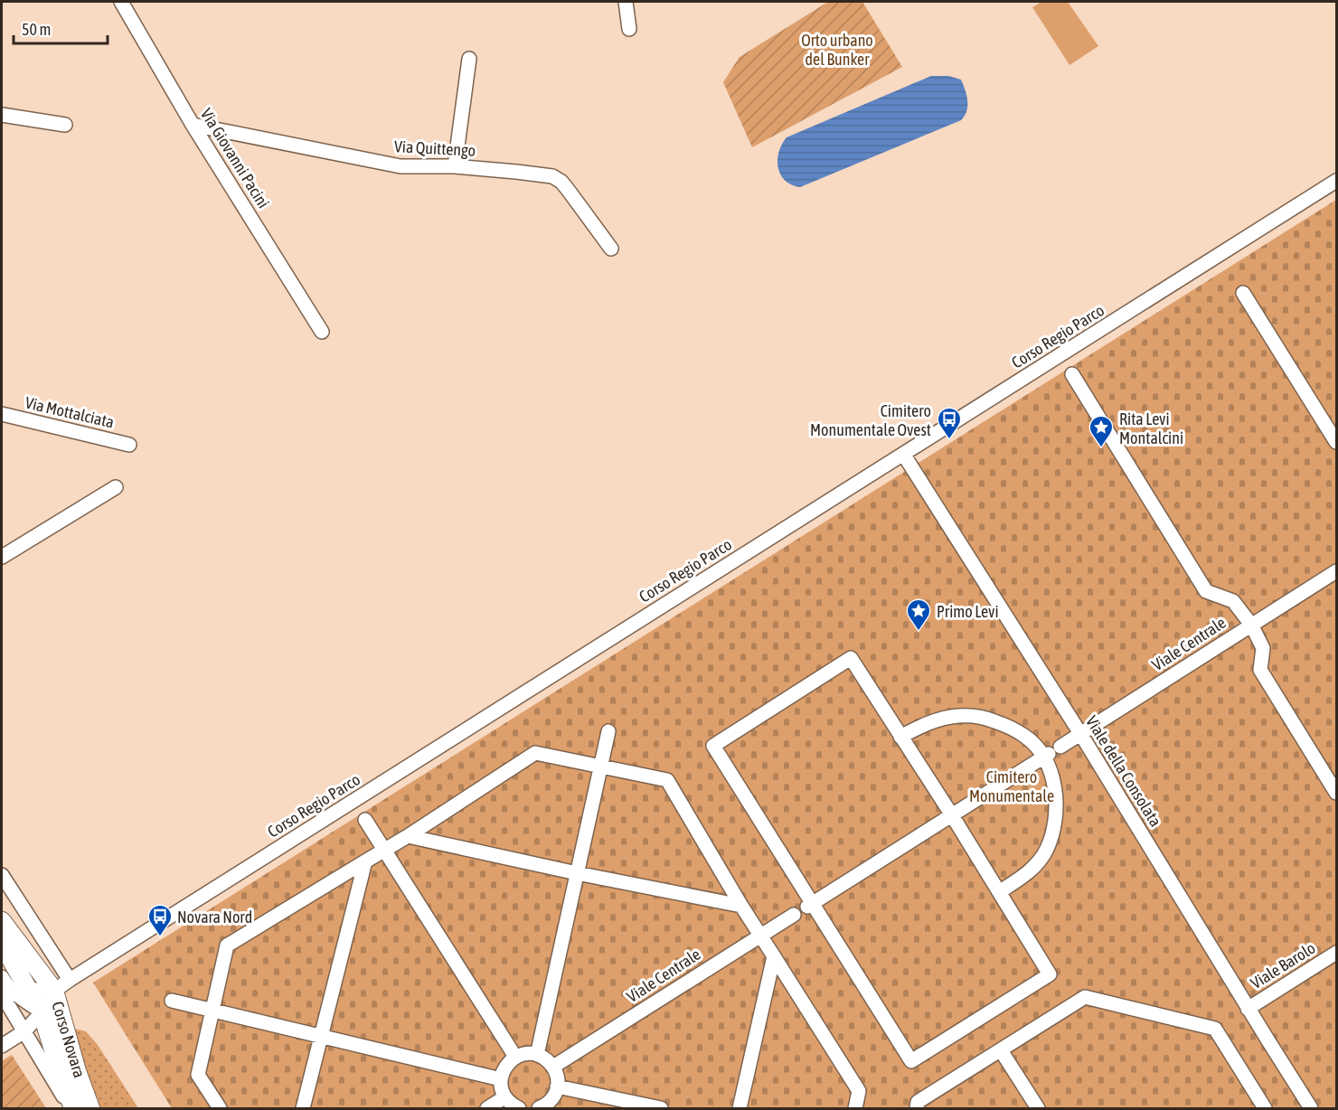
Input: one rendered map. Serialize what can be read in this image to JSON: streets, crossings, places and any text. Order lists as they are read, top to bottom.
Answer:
{
  "streets": {
    "main road": ["Corso Novara"],
    "street": [
      "Via Quittengo",
      "Via Giovanni Pacini",
      "Corso Regio Parco",
      "Via Mottalciata",
      "Viale Centrale",
      "Viale della Consolata",
      "Viale Barolo"
    ]
  },
  "crossings": [
    ["Via Quittengo", "Via Giovanni Pacini"],
    ["Corso Regio Parco", "Viale della Consolata"],
    ["Corso Regio Parco", "Corso Novara"],
    ["Viale Centrale", "Viale della Consolata"],
    ["Viale della Consolata", "Viale Barolo"]
  ],
  "parks": ["Orto urbano del Bunker", "Cimitero Monumentale"],
  "places": {
    "bus stop": ["Cimitero Monumentale Ovest", "Novara Nord"],
    "place": ["Rita Levi Montalcini", "Primo Levi"]
  },
  "scale_bar": "50 m"
}
